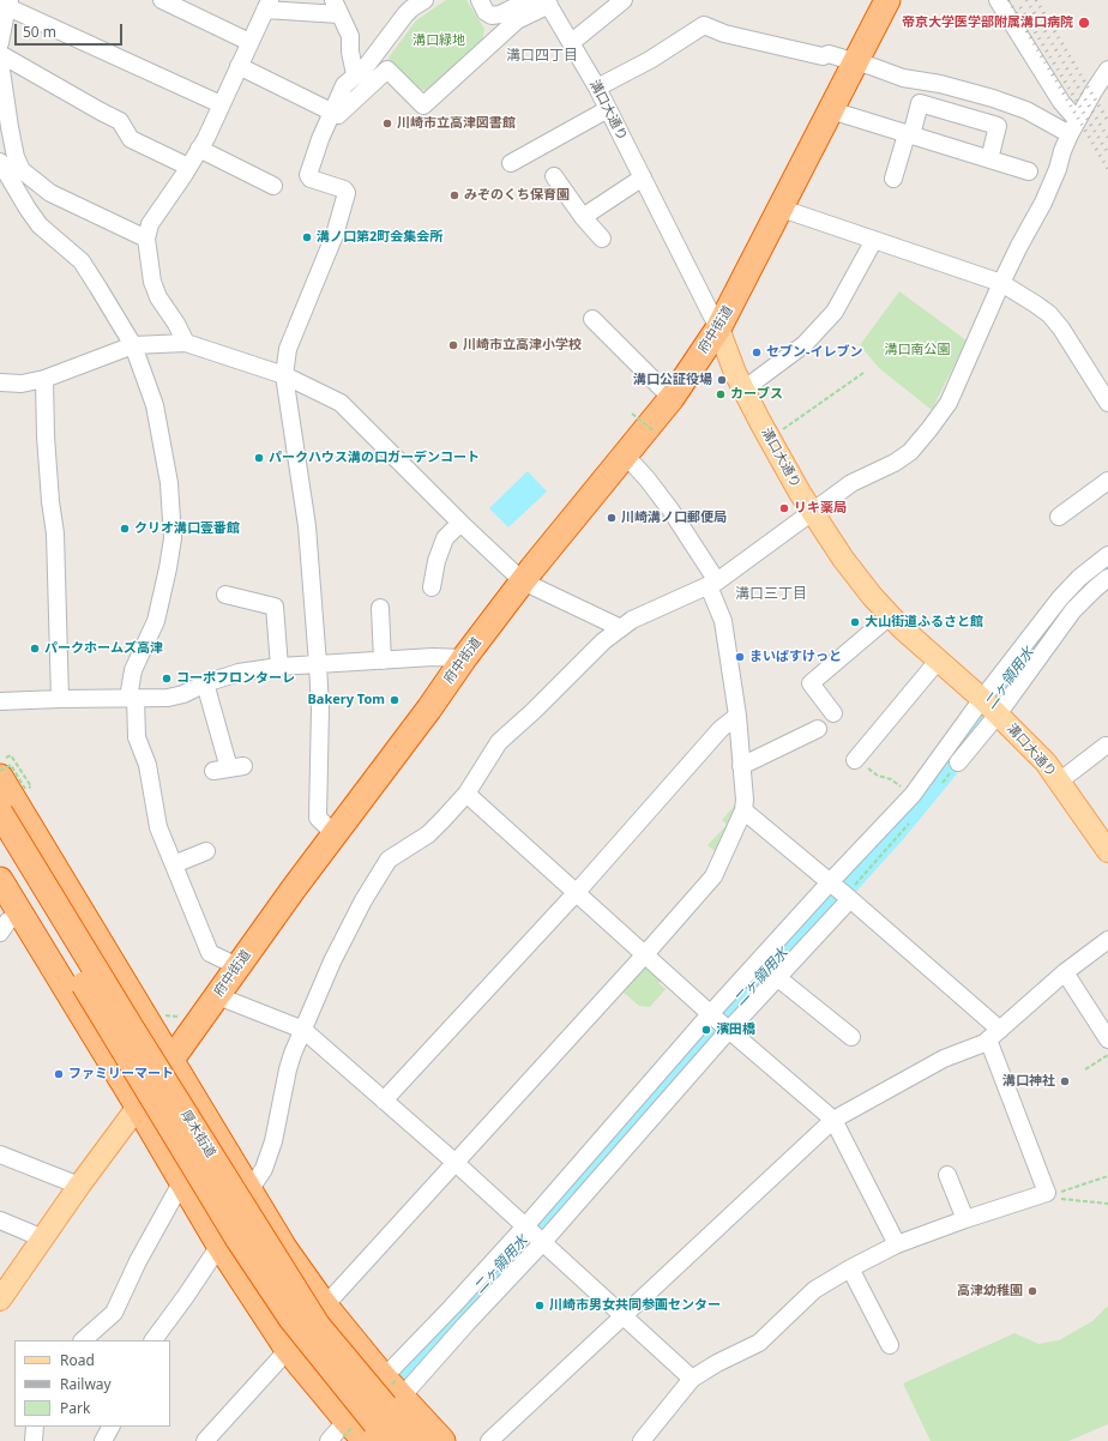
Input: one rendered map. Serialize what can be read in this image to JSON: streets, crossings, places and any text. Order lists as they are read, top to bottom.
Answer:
{
  "streets": {
    "highway": ["府中街道", "厚木街道"],
    "main road": ["溝口大通り"]
  },
  "crossings": [
    ["溝口大通り", "府中街道"]
  ],
  "districts": ["溝口四丁目", "溝口三丁目"],
  "water": ["二ヶ領用水"],
  "parks": ["溝口緑地", "溝口南公園"],
  "places": [
    "帝京大学医学部附属溝口病院",
    "川崎市立高津図書館",
    "みぞのくち保育園",
    "溝ノ口第2町会集会所",
    "川崎市立高津小学校",
    "セブン-イレブン",
    "溝口公証役場",
    "カーブス",
    "パークハウス溝の口ガーデンコート",
    "リキ薬局",
    "川崎溝ノ口郵便局",
    "クリオ溝口壹番館",
    "大山街道ふるさと館",
    "パークホームズ高津",
    "まいばすけっと",
    "コーポフロンターレ",
    "Bakery Tom",
    "濱田橋",
    "ファミリーマート",
    "溝口神社",
    "高津幼稚園",
    "川崎市男女共同参画センター"
  ],
  "legend": ["Road", "Railway", "Park"],
  "scale_bar": "50 m"
}
